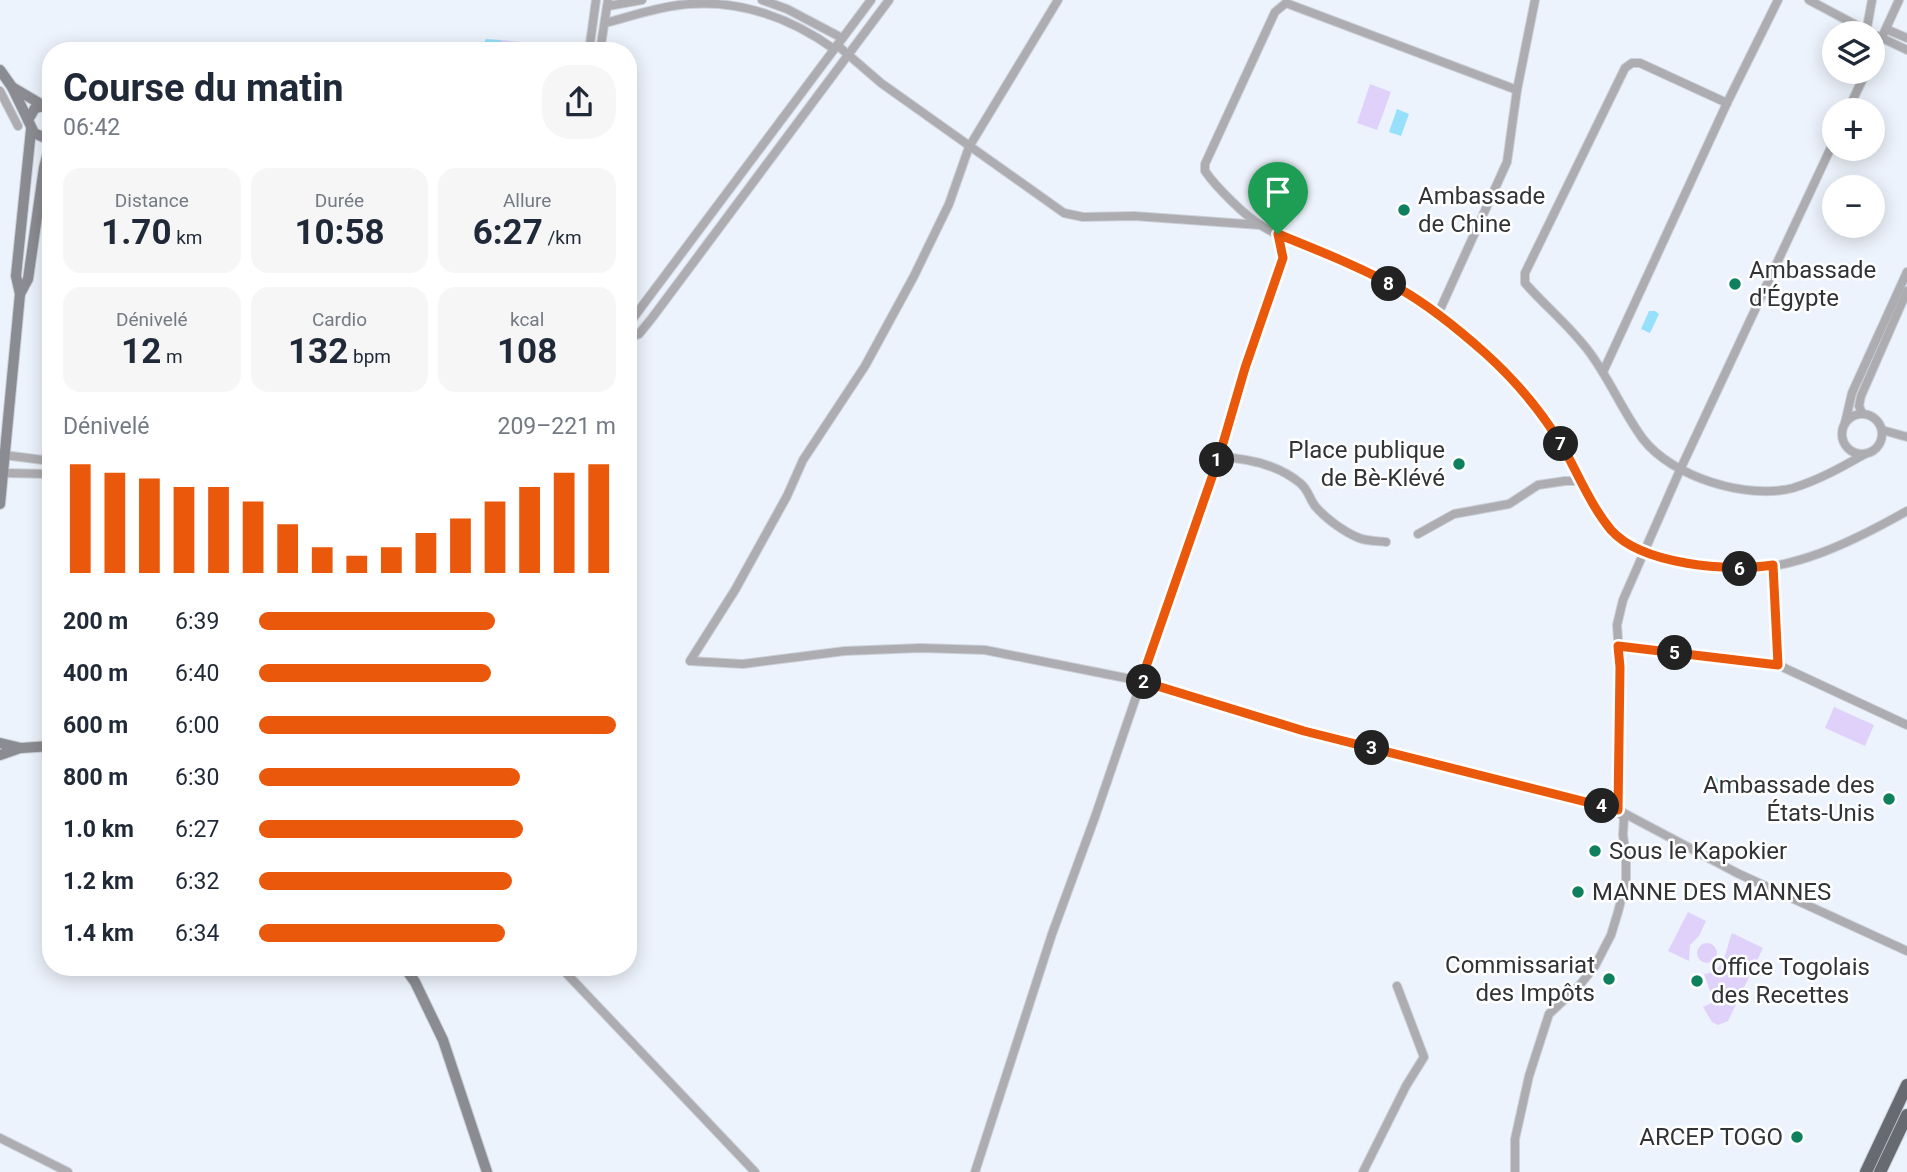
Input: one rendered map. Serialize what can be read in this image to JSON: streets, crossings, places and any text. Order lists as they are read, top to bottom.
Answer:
{
  "places": [
    "Ambassade de Chine",
    "Ambassade d'Égypte",
    "Place publique de Bè-Klévé",
    "Ambassade des États-Unis",
    "Sous le Kapokier",
    "MANNE DES MANNES",
    "Commissariat des Impôts",
    "Office Togolais des Recettes",
    "ARCEP TOGO"
  ],
  "page": {
    "map_buttons": ["+", "−"],
    "heading": ["Course du matin", "06:42"],
    "stats": [
      ["Distance", "1.70 km"],
      ["Durée", "10:58"],
      ["Allure", "6:27 /km"],
      ["Dénivelé", "12 m"],
      ["Cardio", "132 bpm"],
      ["kcal", "108"]
    ],
    "pins": [
      "8",
      "7",
      "1",
      "6",
      "5",
      "2",
      "3",
      "4"
    ],
    "chart": ["Dénivelé", "209–221 m"],
    "list": [
      {
        "name": "200 m",
        "note": "6:39"
      },
      {
        "name": "400 m",
        "note": "6:40"
      },
      {
        "name": "600 m",
        "note": "6:00"
      },
      {
        "name": "800 m",
        "note": "6:30"
      },
      {
        "name": "1.0 km",
        "note": "6:27"
      },
      {
        "name": "1.2 km",
        "note": "6:32"
      },
      {
        "name": "1.4 km",
        "note": "6:34"
      }
    ]
  }
}
